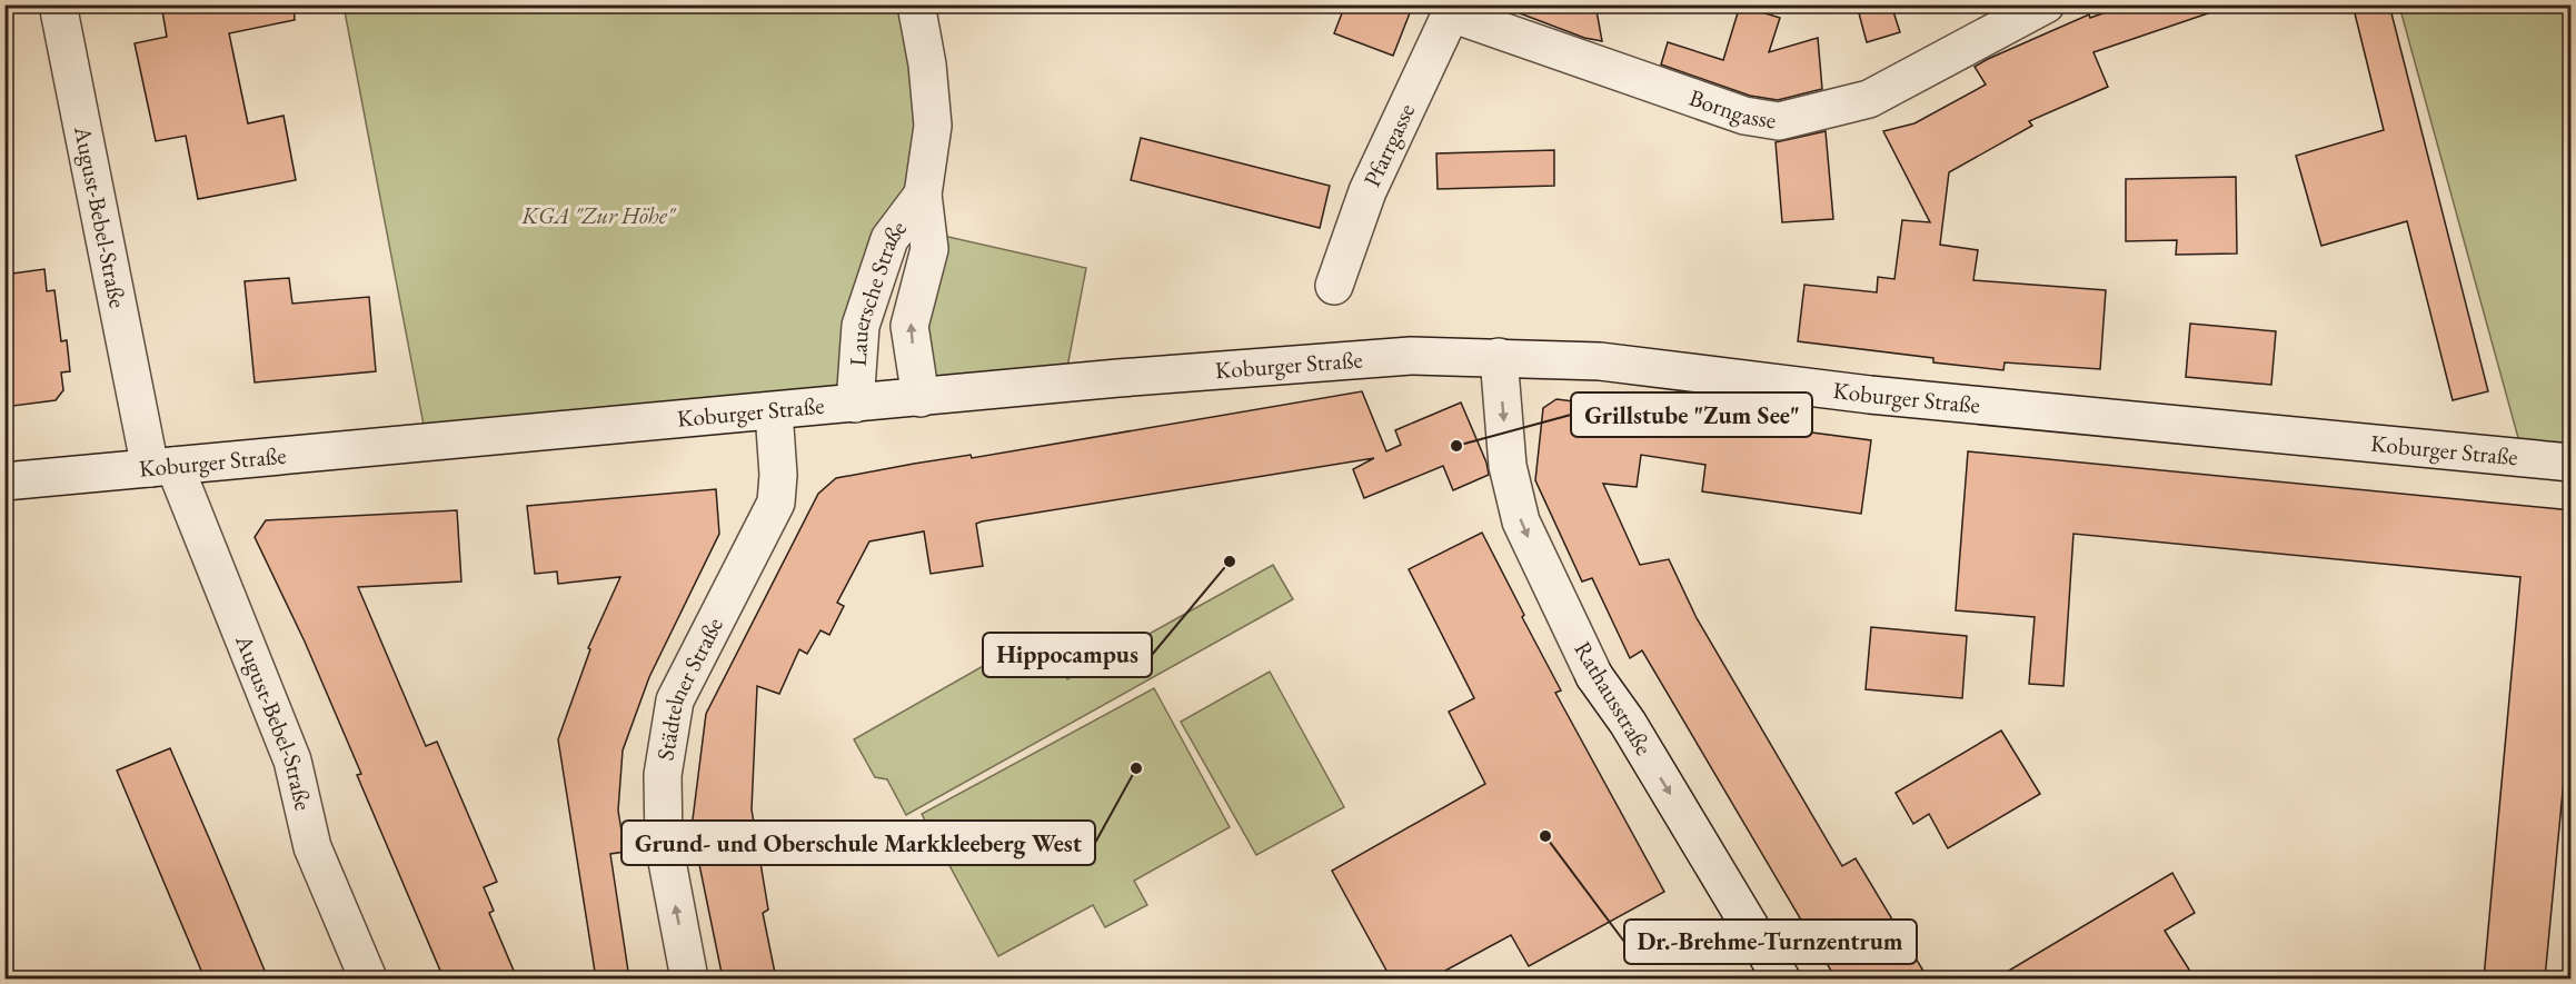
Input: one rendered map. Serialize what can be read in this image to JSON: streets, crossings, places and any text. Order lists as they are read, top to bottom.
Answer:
{
  "streets": {
    "street": [
      "Borngasse",
      "Pfarrgasse",
      "August-Bebel-Straße",
      "Lauersche Straße",
      "Koburger Straße",
      "Städtelner Straße",
      "Rathausstraße"
    ]
  },
  "crossings": [
    ["Borngasse", "Pfarrgasse"],
    ["August-Bebel-Straße", "Koburger Straße"],
    ["Lauersche Straße", "Koburger Straße"],
    ["Koburger Straße", "Städtelner Straße"],
    ["Koburger Straße", "Rathausstraße"]
  ],
  "one_way": ["Städtelner Straße", "Rathausstraße"],
  "parks": ["KGA \"Zur Höhe\""],
  "places": [
    "Grillstube \"Zum See\"",
    "Hippocampus",
    "Grund- und Oberschule Markkleeberg West",
    "Dr.-Brehme-Turnzentrum"
  ]
}
